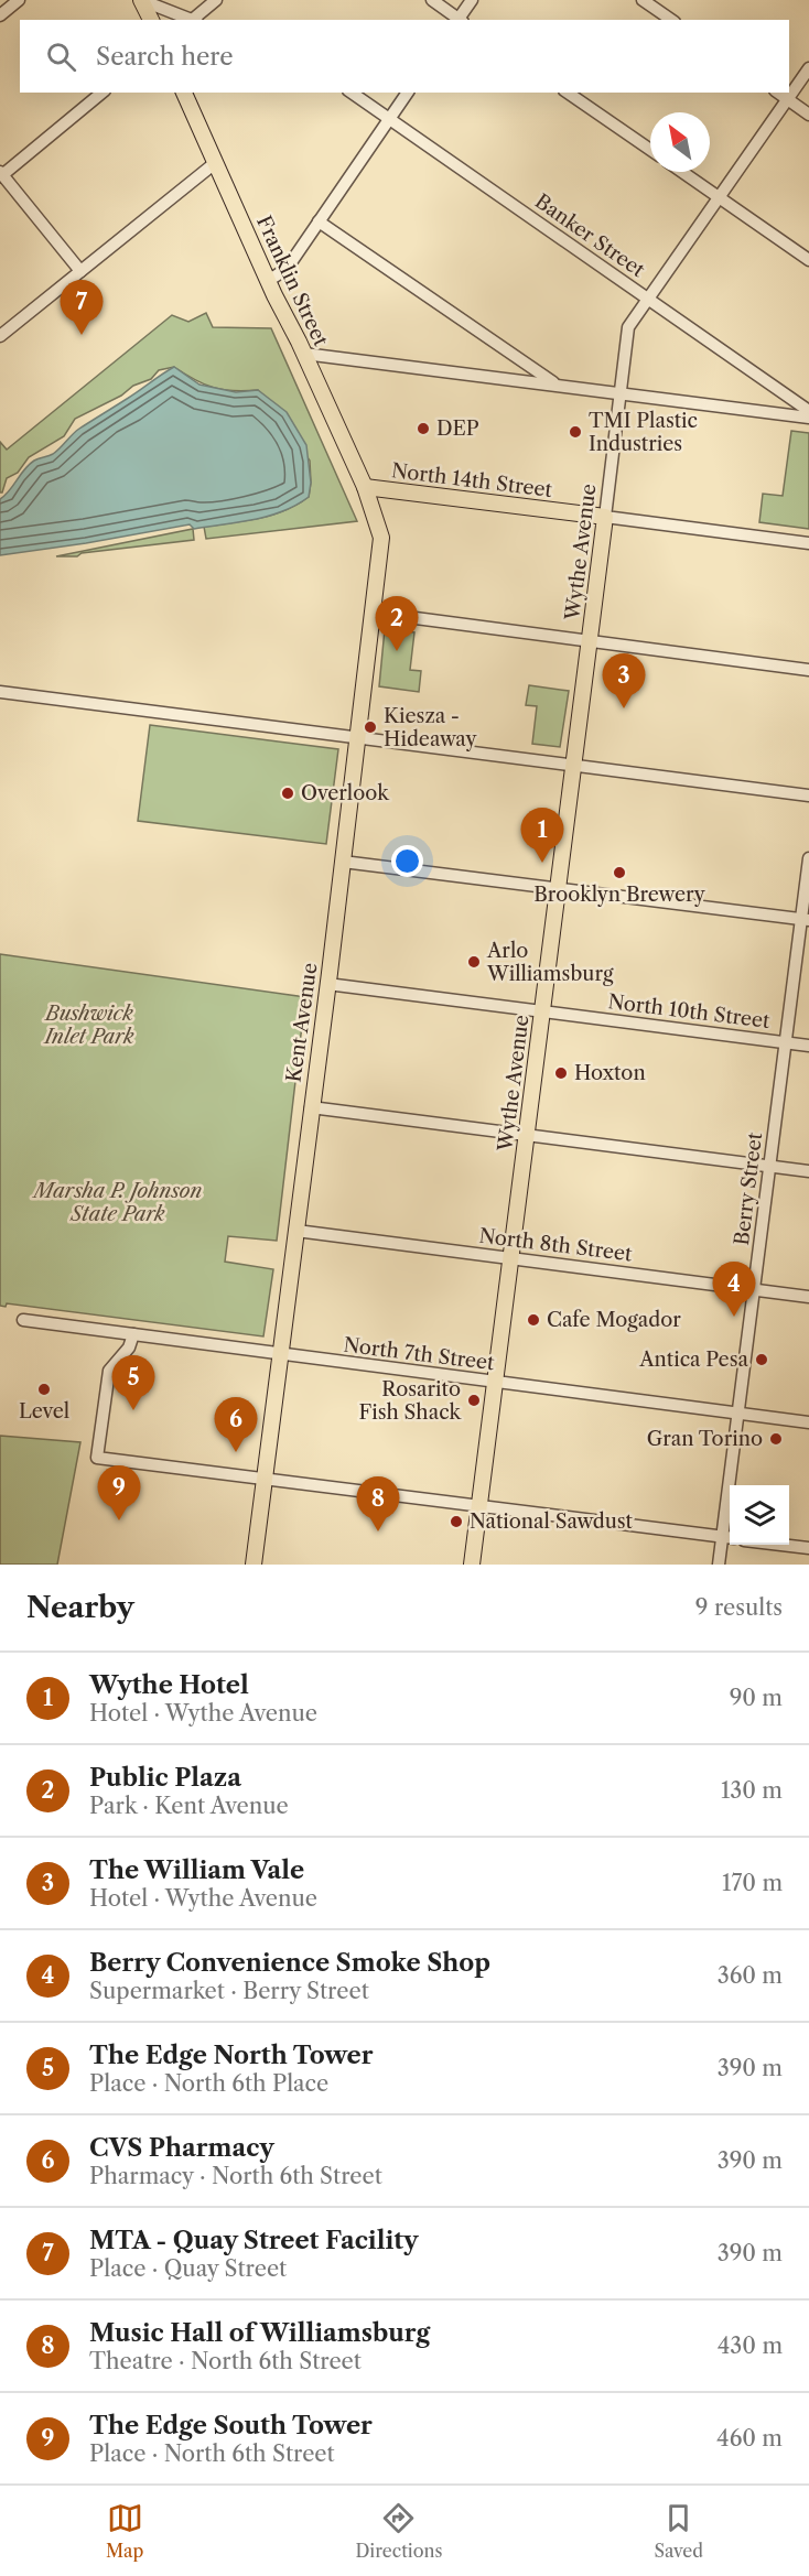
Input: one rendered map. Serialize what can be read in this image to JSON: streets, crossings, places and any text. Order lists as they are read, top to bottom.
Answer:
{
  "streets": {
    "main road": [
      "Franklin Street",
      "North 14th Street",
      "Wythe Avenue",
      "Kent Avenue"
    ],
    "street": [
      "Banker Street",
      "North 10th Street",
      "Berry Street",
      "North 8th Street",
      "North 7th Street"
    ]
  },
  "crossings": [
    ["Banker Street", "Wythe Avenue"],
    ["Franklin Street", "North 14th Street"],
    ["Franklin Street", "Kent Avenue"],
    ["North 14th Street", "Wythe Avenue"],
    ["North 14th Street", "Kent Avenue"],
    ["Wythe Avenue", "North 10th Street"],
    ["Wythe Avenue", "North 8th Street"],
    ["Wythe Avenue", "North 7th Street"],
    ["North 10th Street", "Kent Avenue"],
    ["North 10th Street", "Berry Street"],
    ["Kent Avenue", "North 8th Street"],
    ["Kent Avenue", "North 7th Street"],
    ["Berry Street", "North 8th Street"],
    ["Berry Street", "North 7th Street"]
  ],
  "parks": ["Bushwick Inlet Park", "Marsha P. Johnson State Park"],
  "places": [
    "DEP",
    "TMI Plastic Industries",
    "Kiesza - Hideaway",
    "Overlook",
    "Brooklyn Brewery",
    "Arlo Williamsburg",
    "Hoxton",
    "Cafe Mogador",
    "Antica Pesa",
    "Level",
    "Rosarito Fish Shack",
    "Gran Torino",
    "National Sawdust"
  ],
  "north": "top left",
  "page": {
    "search": "Search here",
    "pins": [
      "7",
      "2",
      "3",
      "1",
      "4",
      "5",
      "6",
      "9",
      "8"
    ],
    "heading": ["Nearby", "9 results"],
    "list": [
      {
        "mark": "1",
        "name": "Wythe Hotel",
        "note": "Hotel · Wythe Avenue",
        "value": "90 m"
      },
      {
        "mark": "2",
        "name": "Public Plaza",
        "note": "Park · Kent Avenue",
        "value": "130 m"
      },
      {
        "mark": "3",
        "name": "The William Vale",
        "note": "Hotel · Wythe Avenue",
        "value": "170 m"
      },
      {
        "mark": "4",
        "name": "Berry Convenience Smoke Shop",
        "note": "Supermarket · Berry Street",
        "value": "360 m"
      },
      {
        "mark": "5",
        "name": "The Edge North Tower",
        "note": "Place · North 6th Place",
        "value": "390 m"
      },
      {
        "mark": "6",
        "name": "CVS Pharmacy",
        "note": "Pharmacy · North 6th Street",
        "value": "390 m"
      },
      {
        "mark": "7",
        "name": "MTA - Quay Street Facility",
        "note": "Place · Quay Street",
        "value": "390 m"
      },
      {
        "mark": "8",
        "name": "Music Hall of Williamsburg",
        "note": "Theatre · North 6th Street",
        "value": "430 m"
      },
      {
        "mark": "9",
        "name": "The Edge South Tower",
        "note": "Place · North 6th Street",
        "value": "460 m"
      }
    ],
    "nav": ["Map", "Directions", "Saved"]
  }
}
